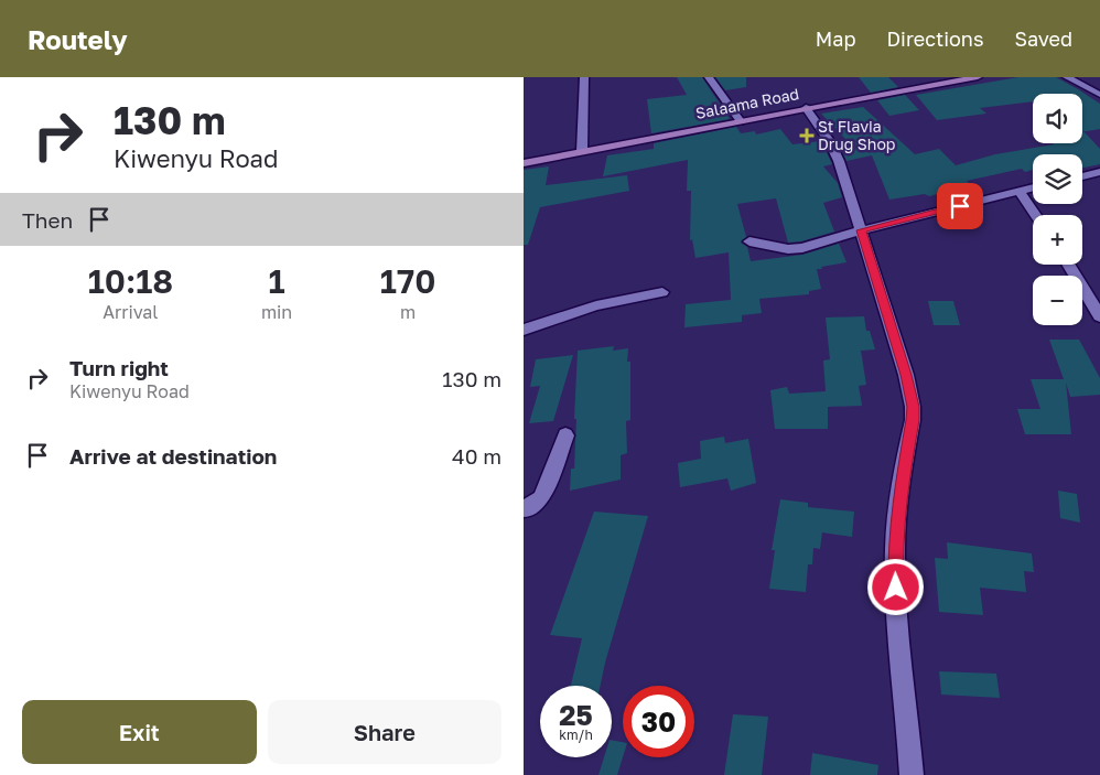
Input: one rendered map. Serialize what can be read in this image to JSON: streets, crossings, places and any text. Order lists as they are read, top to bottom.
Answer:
{
  "streets": {
    "main road": ["Salaama Road"]
  },
  "places": {
    "health": ["St Flavia Drug Shop"]
  },
  "page": {
    "header": "Routely",
    "nav": ["Map", "Directions", "Saved"],
    "turn": ["130 m", "Kiwenyu Road"],
    "map_buttons": ["+", "−"],
    "then": "Then",
    "eta": [
      "10:18",
      "Arrival",
      "1",
      "min",
      "170",
      "m"
    ],
    "list": [
      {
        "name": "Turn right",
        "note": "Kiwenyu Road",
        "value": "130 m"
      },
      {
        "name": "Arrive at destination",
        "value": "40 m"
      }
    ],
    "speed": "25 km/h",
    "limit": "30",
    "buttons": ["Exit", "Share"]
  }
}
